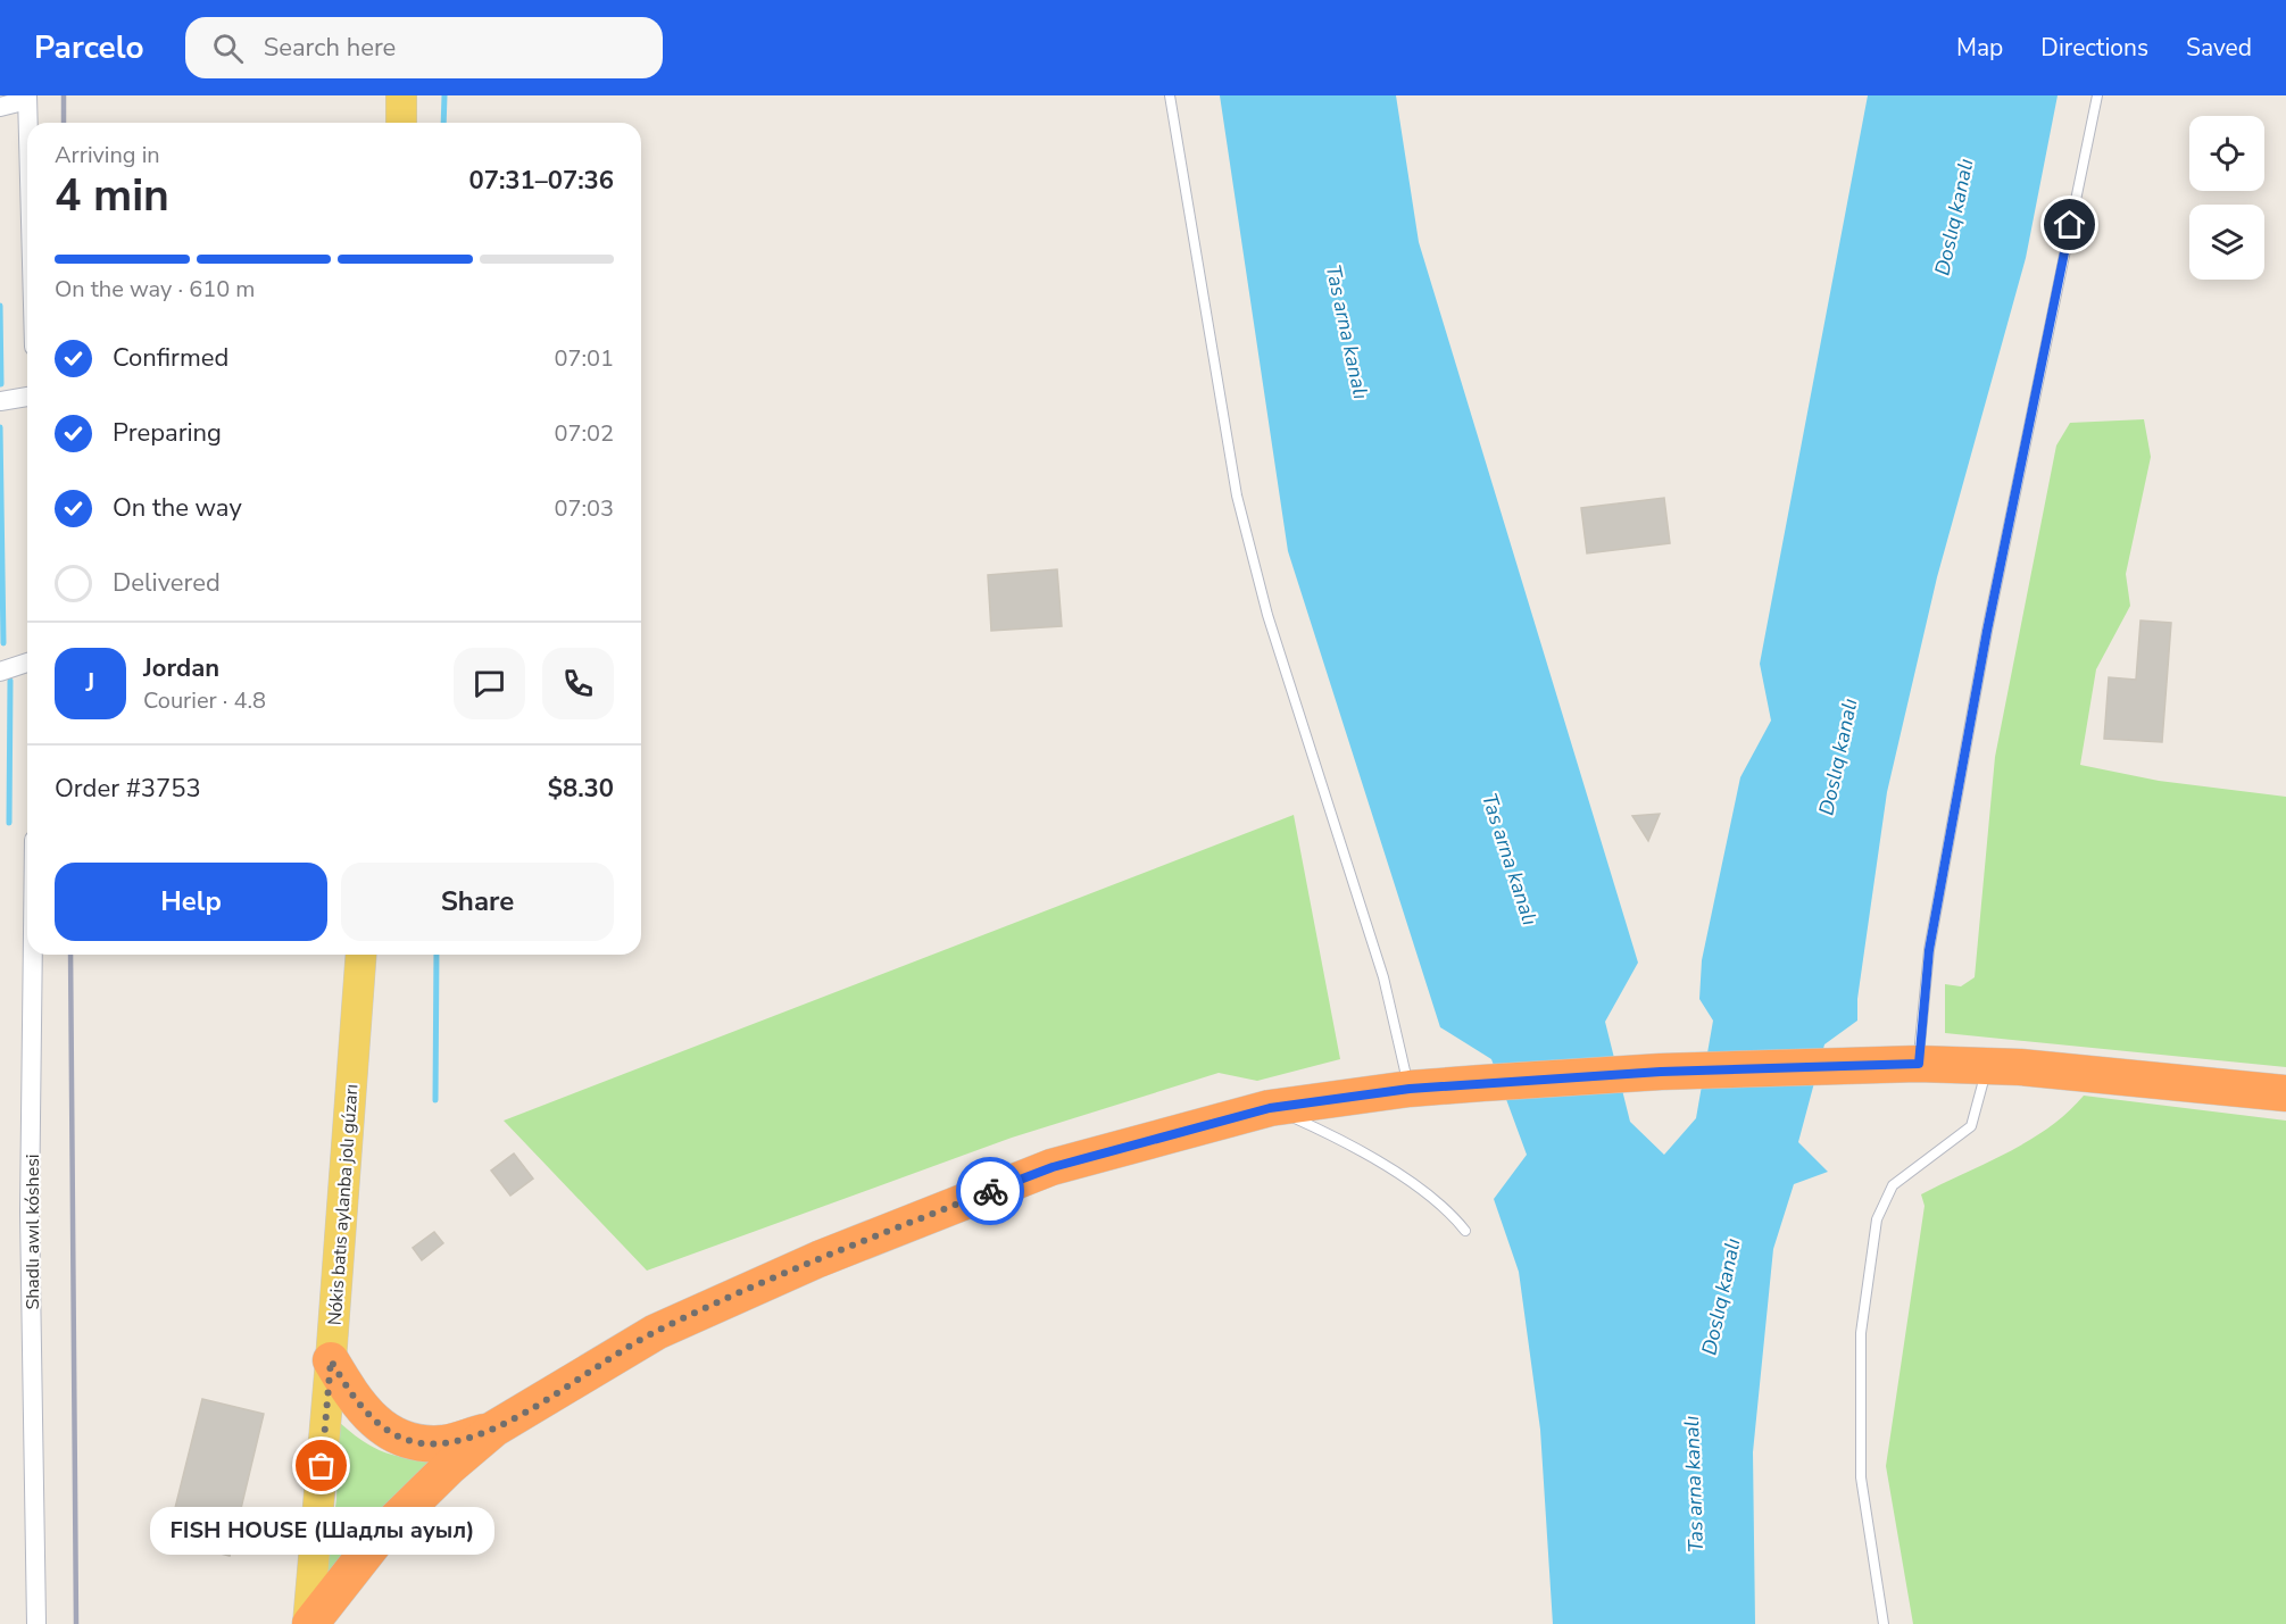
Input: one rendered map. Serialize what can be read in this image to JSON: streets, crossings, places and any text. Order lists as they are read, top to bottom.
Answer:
{
  "streets": {
    "main road": ["Nókis batıs aylanba jolı gúzarı"],
    "street": ["Shadlı awıl kóshesi"]
  },
  "water": ["Doslıq kanalı", "Tas arna kanalı"],
  "places": ["FISH HOUSE (Шадлы ауыл)"],
  "page": {
    "header": "Parcelo",
    "search": "Search here",
    "nav": ["Map", "Directions", "Saved"],
    "heading": ["4 min", "Arriving in", "07:31–07:36"],
    "panel": [
      "Jordan",
      "Courier · 4.8",
      "Order #3753",
      "$8.30"
    ],
    "bar": "On the way · 610 m",
    "list": [
      ["Confirmed", "07:01"],
      ["Preparing", "07:02"],
      ["On the way", "07:03"],
      "Delivered"
    ],
    "round": "J",
    "buttons": ["Help", "Share"],
    "bubble": "FISH HOUSE (Шадлы ауыл)"
  }
}
